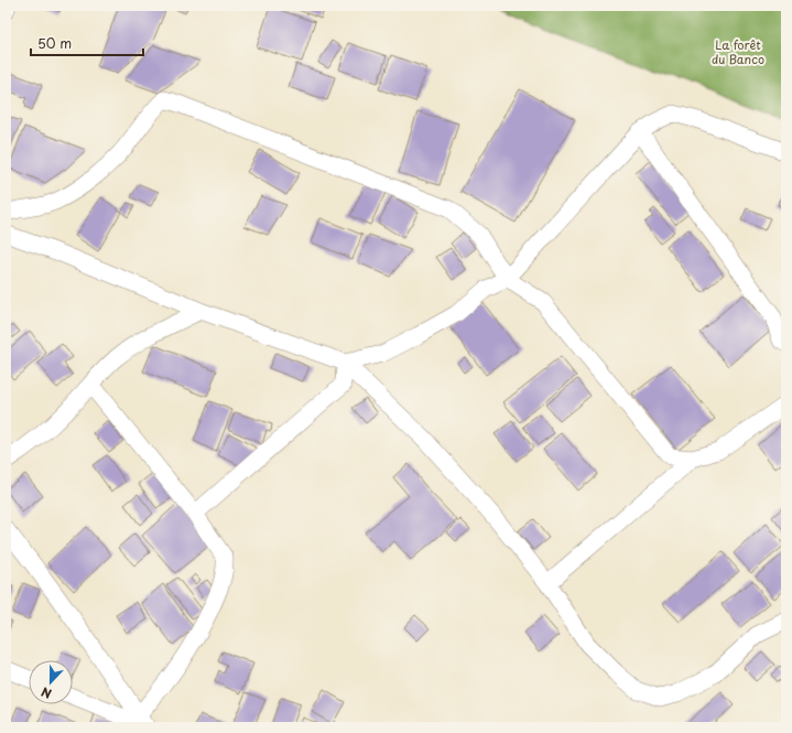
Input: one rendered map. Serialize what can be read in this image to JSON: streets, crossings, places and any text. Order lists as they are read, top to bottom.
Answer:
{
  "parks": ["La forêt du Banco"],
  "scale_bar": "50 m",
  "north": "bottom"
}
